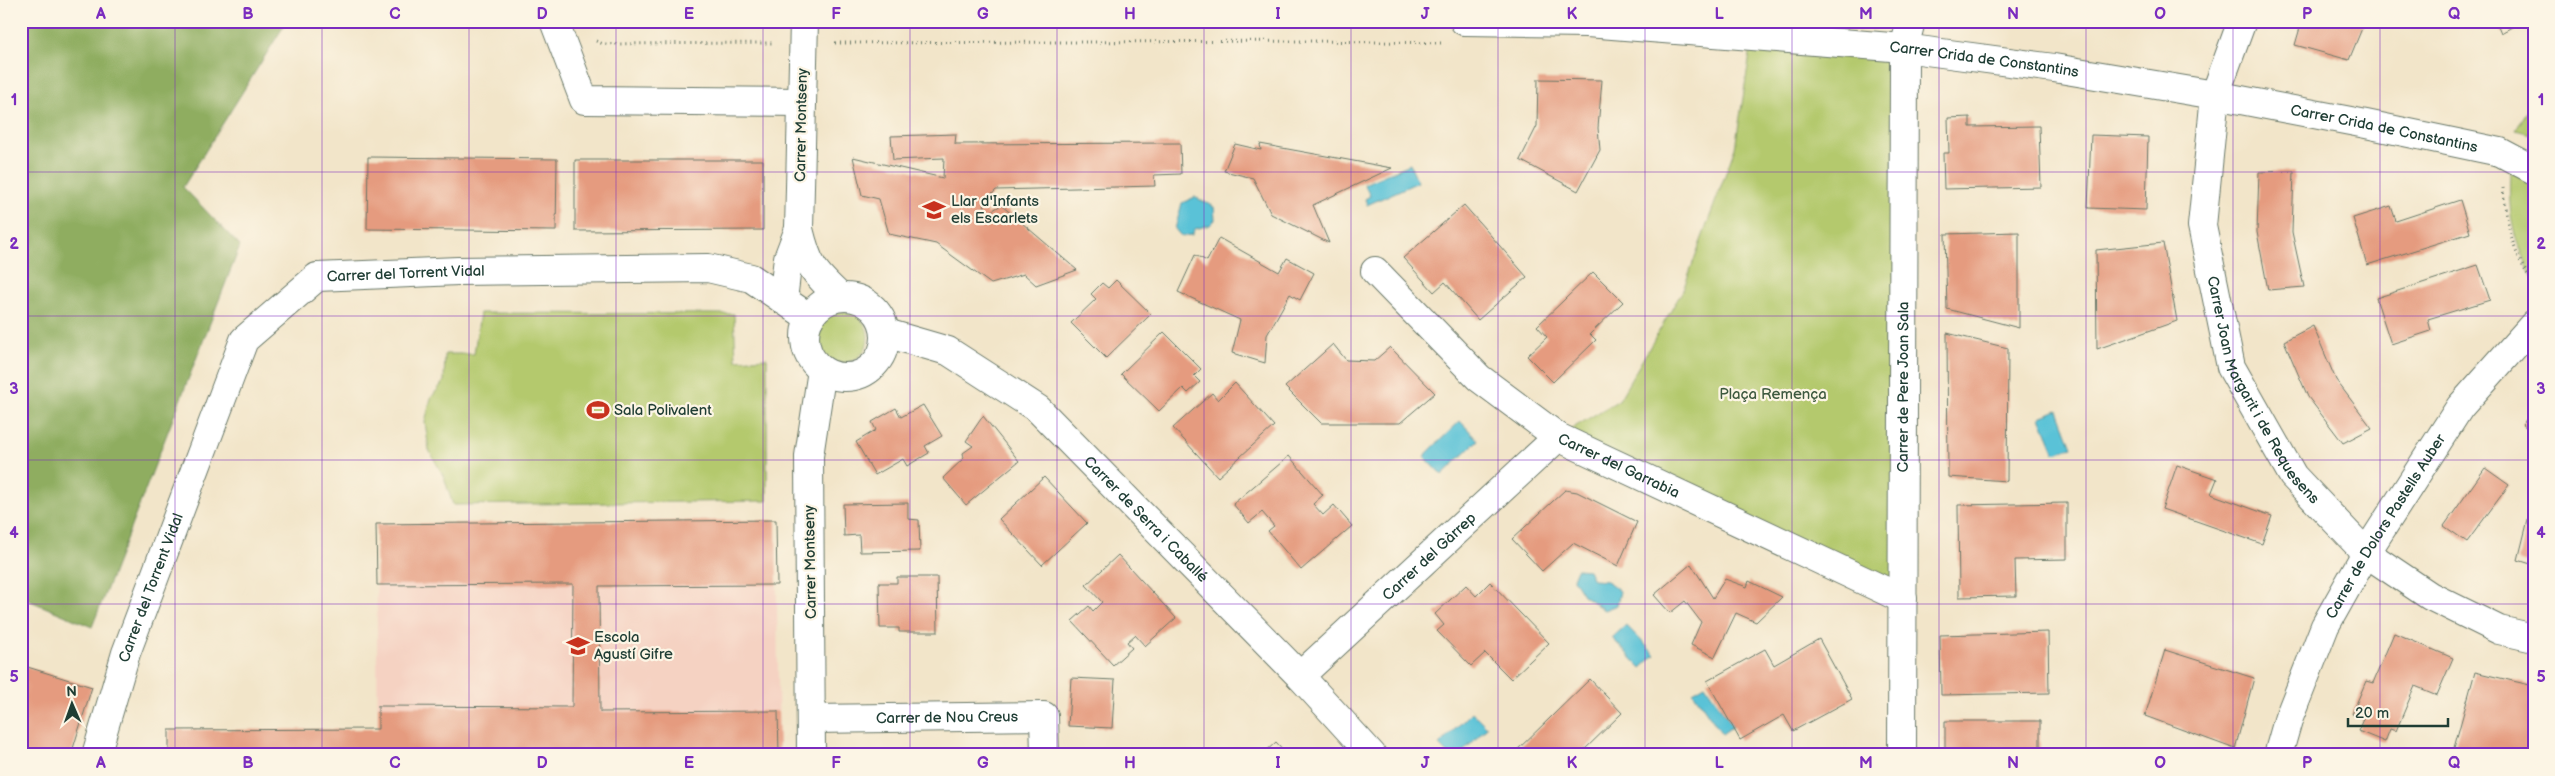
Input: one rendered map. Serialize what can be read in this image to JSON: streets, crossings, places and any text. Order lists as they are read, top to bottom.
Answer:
{
  "streets": {
    "street": [
      "Carrer Crida de Constantins",
      "Carrer Montseny",
      "Carrer del Torrent Vidal",
      "Carrer de Pere Joan Sala",
      "Carrer Joan Margarit i de Requesens",
      "Carrer del Garrabia",
      "Carrer de Serra i Caballé",
      "Carrer de Dolors Pastells Auber",
      "Carrer del Gàrrep",
      "Carrer de Nou Creus"
    ]
  },
  "crossings": [
    ["Carrer Crida de Constantins", "Carrer de Pere Joan Sala"],
    ["Carrer Crida de Constantins", "Carrer Joan Margarit i de Requesens"],
    ["Carrer Montseny", "Carrer del Torrent Vidal"],
    ["Carrer Montseny", "Carrer de Serra i Caballé"],
    ["Carrer Montseny", "Carrer de Nou Creus"],
    ["Carrer del Torrent Vidal", "Carrer de Serra i Caballé"],
    ["Carrer de Pere Joan Sala", "Carrer del Garrabia"],
    ["Carrer Joan Margarit i de Requesens", "Carrer de Dolors Pastells Auber"],
    ["Carrer del Garrabia", "Carrer del Gàrrep"],
    ["Carrer de Serra i Caballé", "Carrer del Gàrrep"]
  ],
  "parks": ["Plaça Remença"],
  "places": {
    "school or university": ["Llar d'Infants els Escarlets", "Escola Agustí Gifre"],
    "sports": ["Sala Polivalent"]
  },
  "scale_bar": "20 m",
  "north": "top",
  "grid": {
    "columns": [
      "A",
      "B",
      "C",
      "D",
      "E",
      "F",
      "G",
      "H",
      "I",
      "J",
      "K",
      "L",
      "M",
      "N",
      "O",
      "P",
      "Q"
    ],
    "rows": [
      "1",
      "2",
      "3",
      "4",
      "5"
    ]
  }
}
